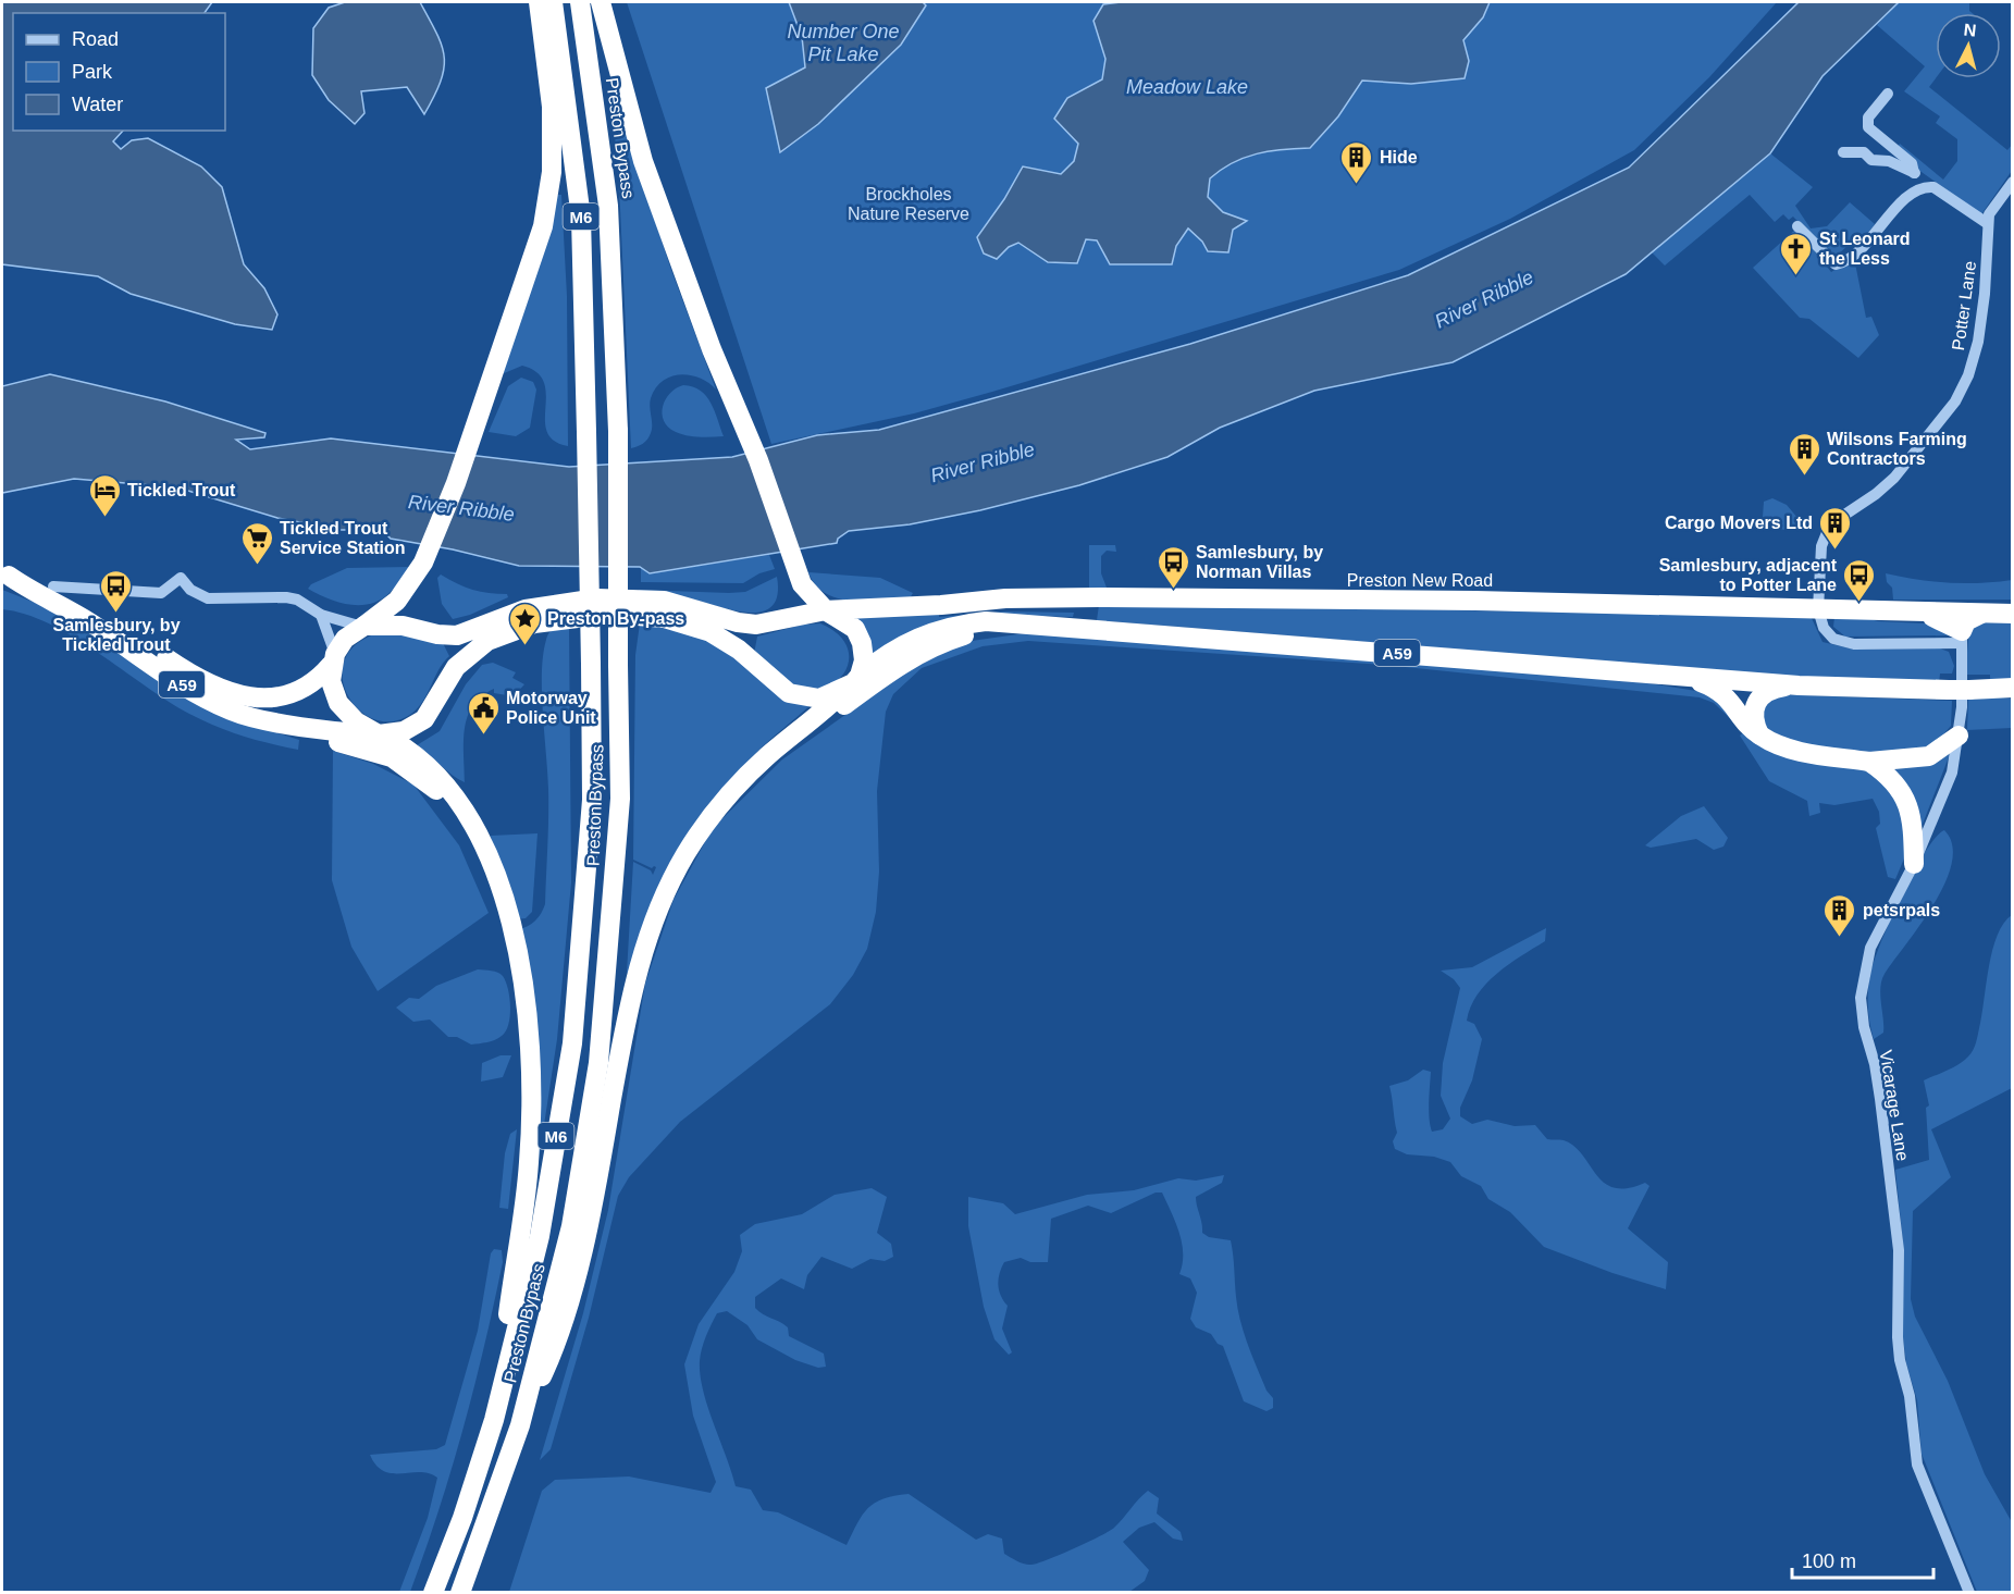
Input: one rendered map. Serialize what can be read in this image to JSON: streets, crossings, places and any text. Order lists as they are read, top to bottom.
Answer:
{
  "streets": {
    "highway": [
      "Preston Bypass",
      "M6",
      "Preston New Road",
      "A59"
    ],
    "street": ["Potter Lane", "Vicarage Lane"]
  },
  "crossings": [
    ["Potter Lane", "Preston New Road"]
  ],
  "water": ["Number One Pit Lake", "Meadow Lake", "River Ribble"],
  "parks": ["Brockholes Nature Reserve"],
  "places": {
    "building": [
      "Hide",
      "Wilsons Farming Contractors",
      "Cargo Movers Ltd",
      "petsrpals"
    ],
    "church": ["St Leonard the Less"],
    "hotel": ["Tickled Trout"],
    "supermarket": ["Tickled Trout Service Station"],
    "bus stop": ["Samlesbury, by Norman Villas", "Samlesbury, adjacent to Potter Lane", "Samlesbury, by Tickled Trout"],
    "place": ["Preston By-pass"],
    "public building": ["Motorway Police Unit"]
  },
  "legend": ["Road", "Park", "Water"],
  "scale_bar": "100 m",
  "north": "top"
}
